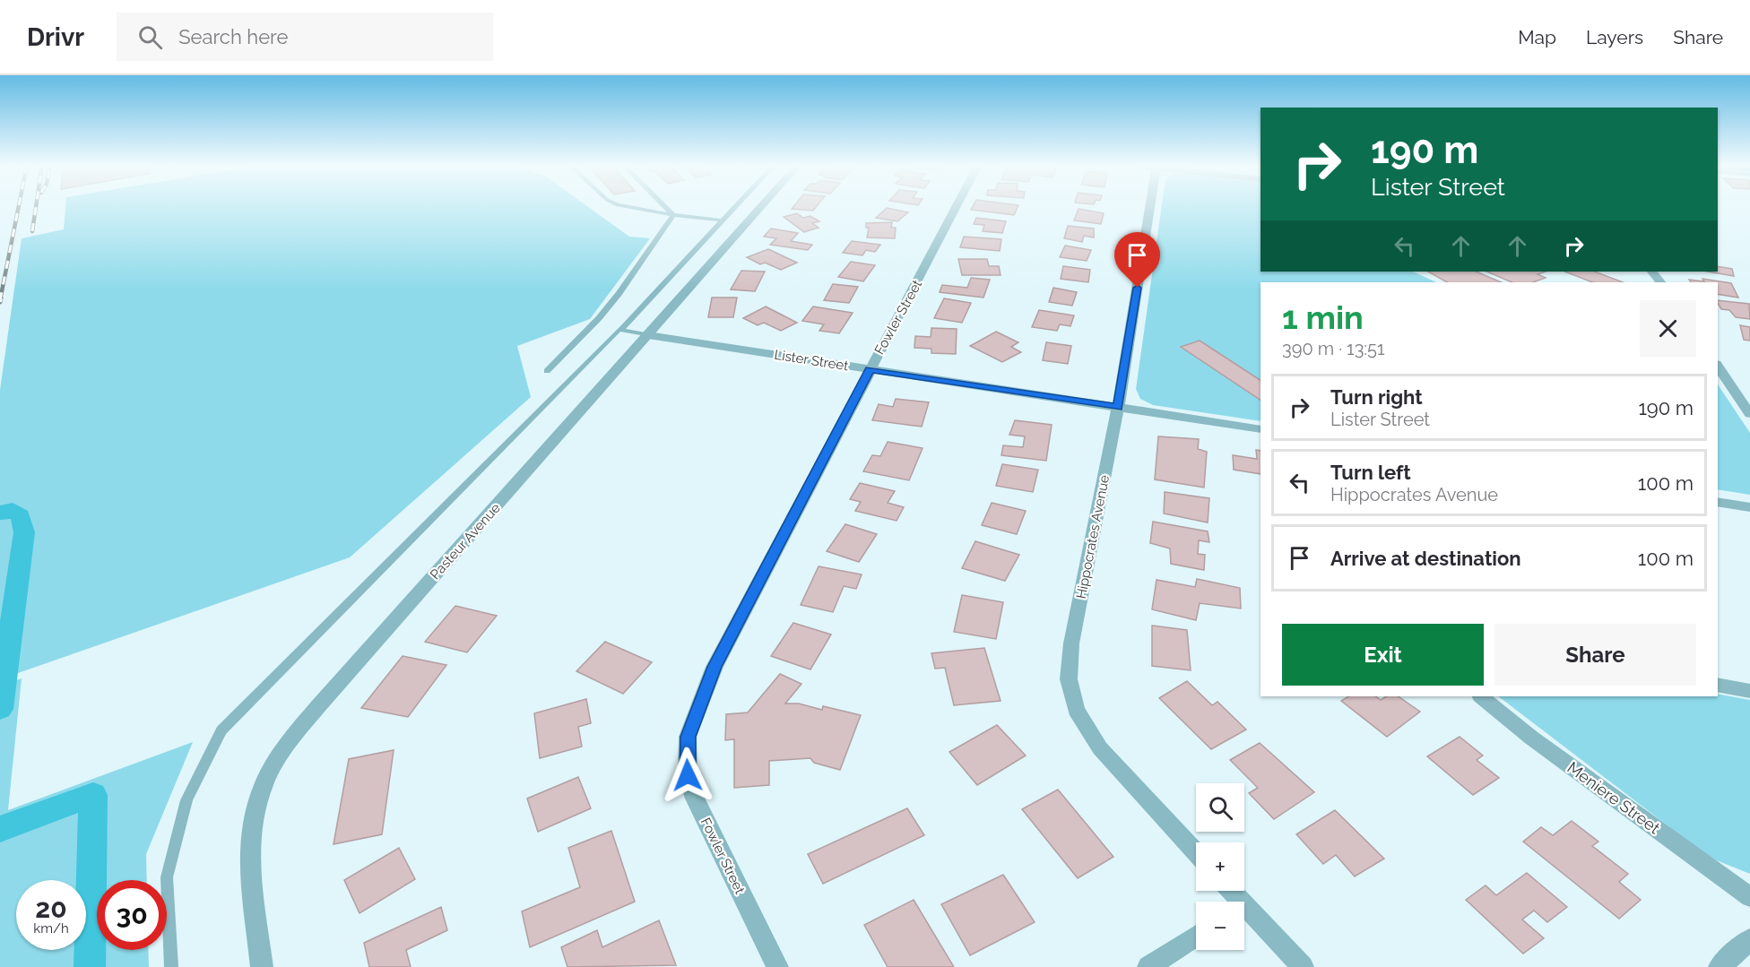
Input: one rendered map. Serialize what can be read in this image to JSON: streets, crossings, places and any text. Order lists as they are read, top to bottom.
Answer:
{
  "streets": {
    "street": [
      "Fowler Street",
      "Lister Street",
      "Hippocrates Avenue",
      "Pasteur Avenue",
      "Meniere Street"
    ]
  },
  "crossings": [
    ["Fowler Street", "Lister Street"],
    ["Lister Street", "Hippocrates Avenue"],
    ["Lister Street", "Pasteur Avenue"]
  ],
  "page": {
    "header": "Drivr",
    "search": "Search here",
    "nav": ["Map", "Layers", "Share"],
    "turn": ["190 m", "Lister Street"],
    "heading": ["1 min", "390 m · 13:51"],
    "list": [
      {
        "name": "Turn right",
        "note": "Lister Street",
        "value": "190 m"
      },
      {
        "name": "Turn left",
        "note": "Hippocrates Avenue",
        "value": "100 m"
      },
      {
        "name": "Arrive at destination",
        "value": "100 m"
      }
    ],
    "buttons": ["Exit", "Share"],
    "map_buttons": ["+", "−"],
    "speed": "20 km/h",
    "limit": "30"
  }
}
